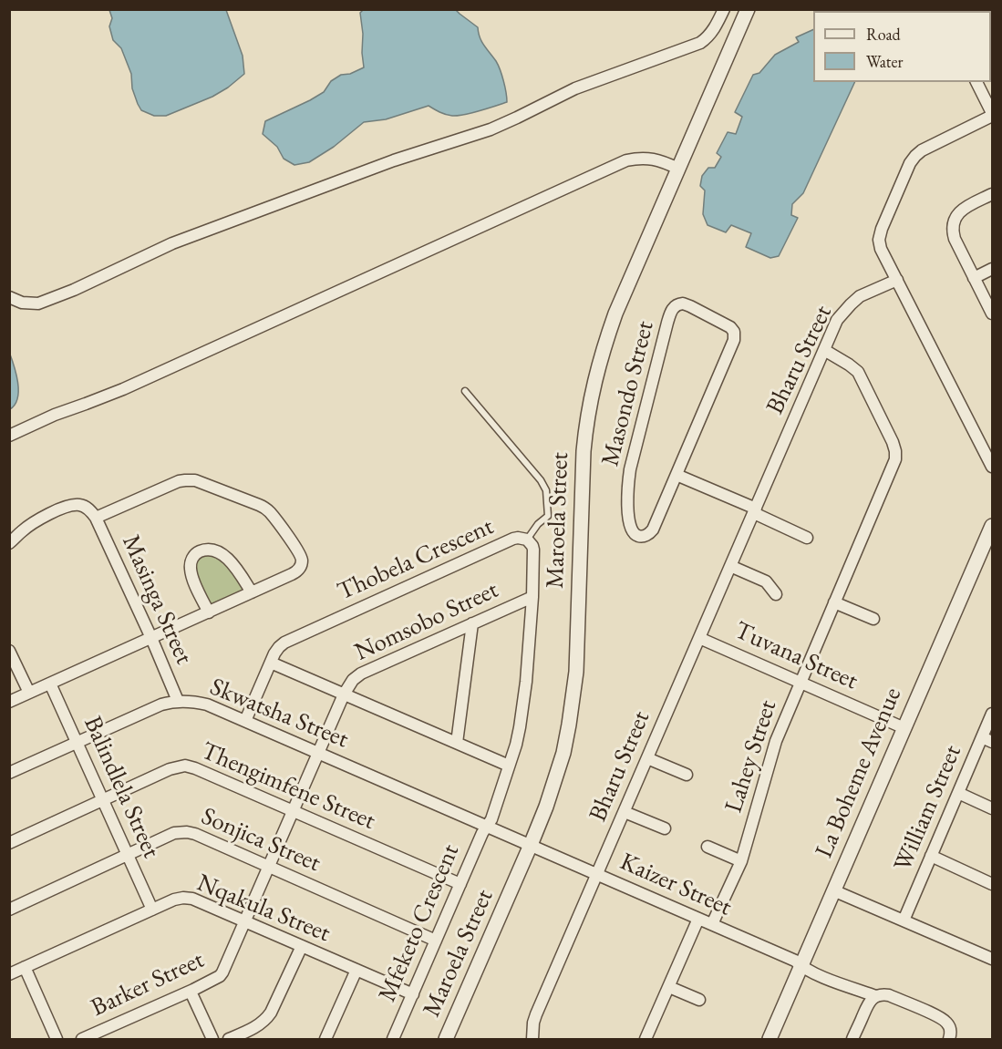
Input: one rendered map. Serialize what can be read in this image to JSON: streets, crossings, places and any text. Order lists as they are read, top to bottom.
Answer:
{
  "streets": {
    "street": [
      "Bharu Street",
      "Masondo Street",
      "Maroela Street",
      "Thobela Crescent",
      "Masinga Street",
      "Nomsobo Street",
      "Tuvana Street",
      "Skwatsha Street",
      "Lahey Street",
      "La Boheme Avenue",
      "Thengimfene Street",
      "Balindlela Street",
      "William Street",
      "Sonjica Street",
      "Kaizer Street",
      "Nqakula Street",
      "Mfeketo Crescent",
      "Barker Street"
    ]
  },
  "crossings": [
    ["Bharu Street", "Tuvana Street"],
    ["Bharu Street", "Lahey Street"],
    ["Bharu Street", "Kaizer Street"],
    ["Maroela Street", "Skwatsha Street"],
    ["Maroela Street", "Kaizer Street"],
    ["Thobela Crescent", "Nomsobo Street"],
    ["Thobela Crescent", "Skwatsha Street"],
    ["Thobela Crescent", "Mfeketo Crescent"],
    ["Masinga Street", "Skwatsha Street"],
    ["Nomsobo Street", "Skwatsha Street"],
    ["Nomsobo Street", "Barker Street"],
    ["Tuvana Street", "Lahey Street"],
    ["Tuvana Street", "La Boheme Avenue"],
    ["Skwatsha Street", "Balindlela Street"],
    ["Skwatsha Street", "Kaizer Street"],
    ["Skwatsha Street", "Mfeketo Crescent"],
    ["Skwatsha Street", "Barker Street"],
    ["Lahey Street", "Kaizer Street"],
    ["La Boheme Avenue", "Kaizer Street"],
    ["Thengimfene Street", "Balindlela Street"],
    ["Thengimfene Street", "Mfeketo Crescent"],
    ["Thengimfene Street", "Barker Street"],
    ["Balindlela Street", "Sonjica Street"],
    ["Balindlela Street", "Nqakula Street"],
    ["Sonjica Street", "Mfeketo Crescent"],
    ["Sonjica Street", "Barker Street"],
    ["Nqakula Street", "Mfeketo Crescent"],
    ["Nqakula Street", "Barker Street"]
  ],
  "legend": ["Road", "Water"]
}
